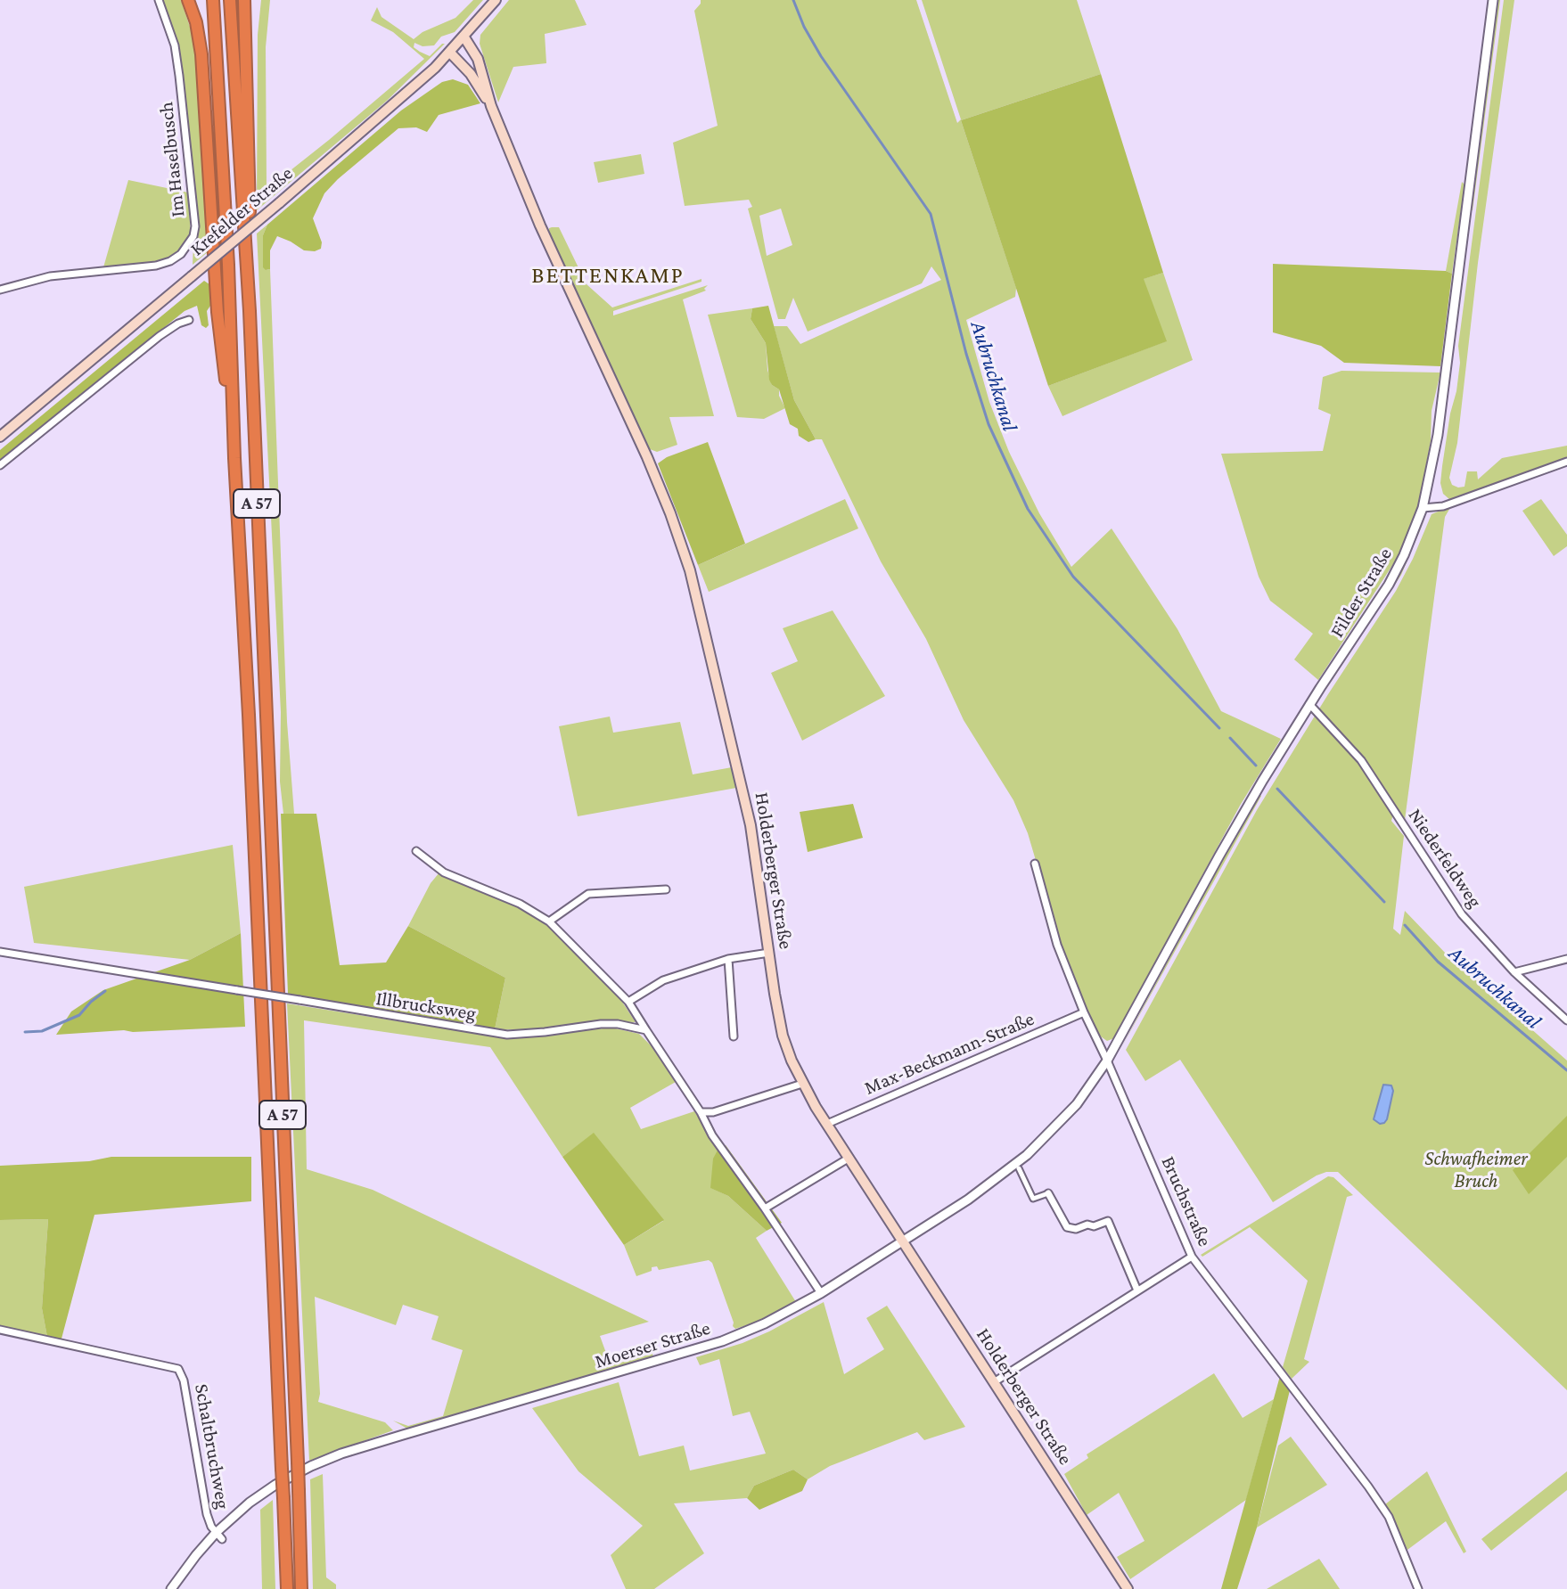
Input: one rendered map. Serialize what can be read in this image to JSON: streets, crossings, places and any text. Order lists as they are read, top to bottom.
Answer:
{
  "streets": {
    "highway": ["A 57"],
    "main road": ["Krefelder Straße", "Holderberger Straße"],
    "street": [
      "Im Haselbusch",
      "Filder Straße",
      "Niederfeldweg",
      "Illbrucksweg",
      "Max-Beckmann-Straße",
      "Bruchstraße",
      "Moerser Straße",
      "Schaltbruchweg"
    ]
  },
  "crossings": [
    ["Krefelder Straße", "Holderberger Straße"],
    ["Filder Straße", "Niederfeldweg"],
    ["Filder Straße", "Bruchstraße"],
    ["Filder Straße", "Moerser Straße"],
    ["Holderberger Straße", "Max-Beckmann-Straße"],
    ["Holderberger Straße", "Moerser Straße"],
    ["Max-Beckmann-Straße", "Bruchstraße"],
    ["Bruchstraße", "Moerser Straße"],
    ["Moerser Straße", "Schaltbruchweg"]
  ],
  "districts": ["BETTENKAMP"],
  "water": ["Aubruchkanal"],
  "parks": ["Schwafheimer Bruch"]
}
